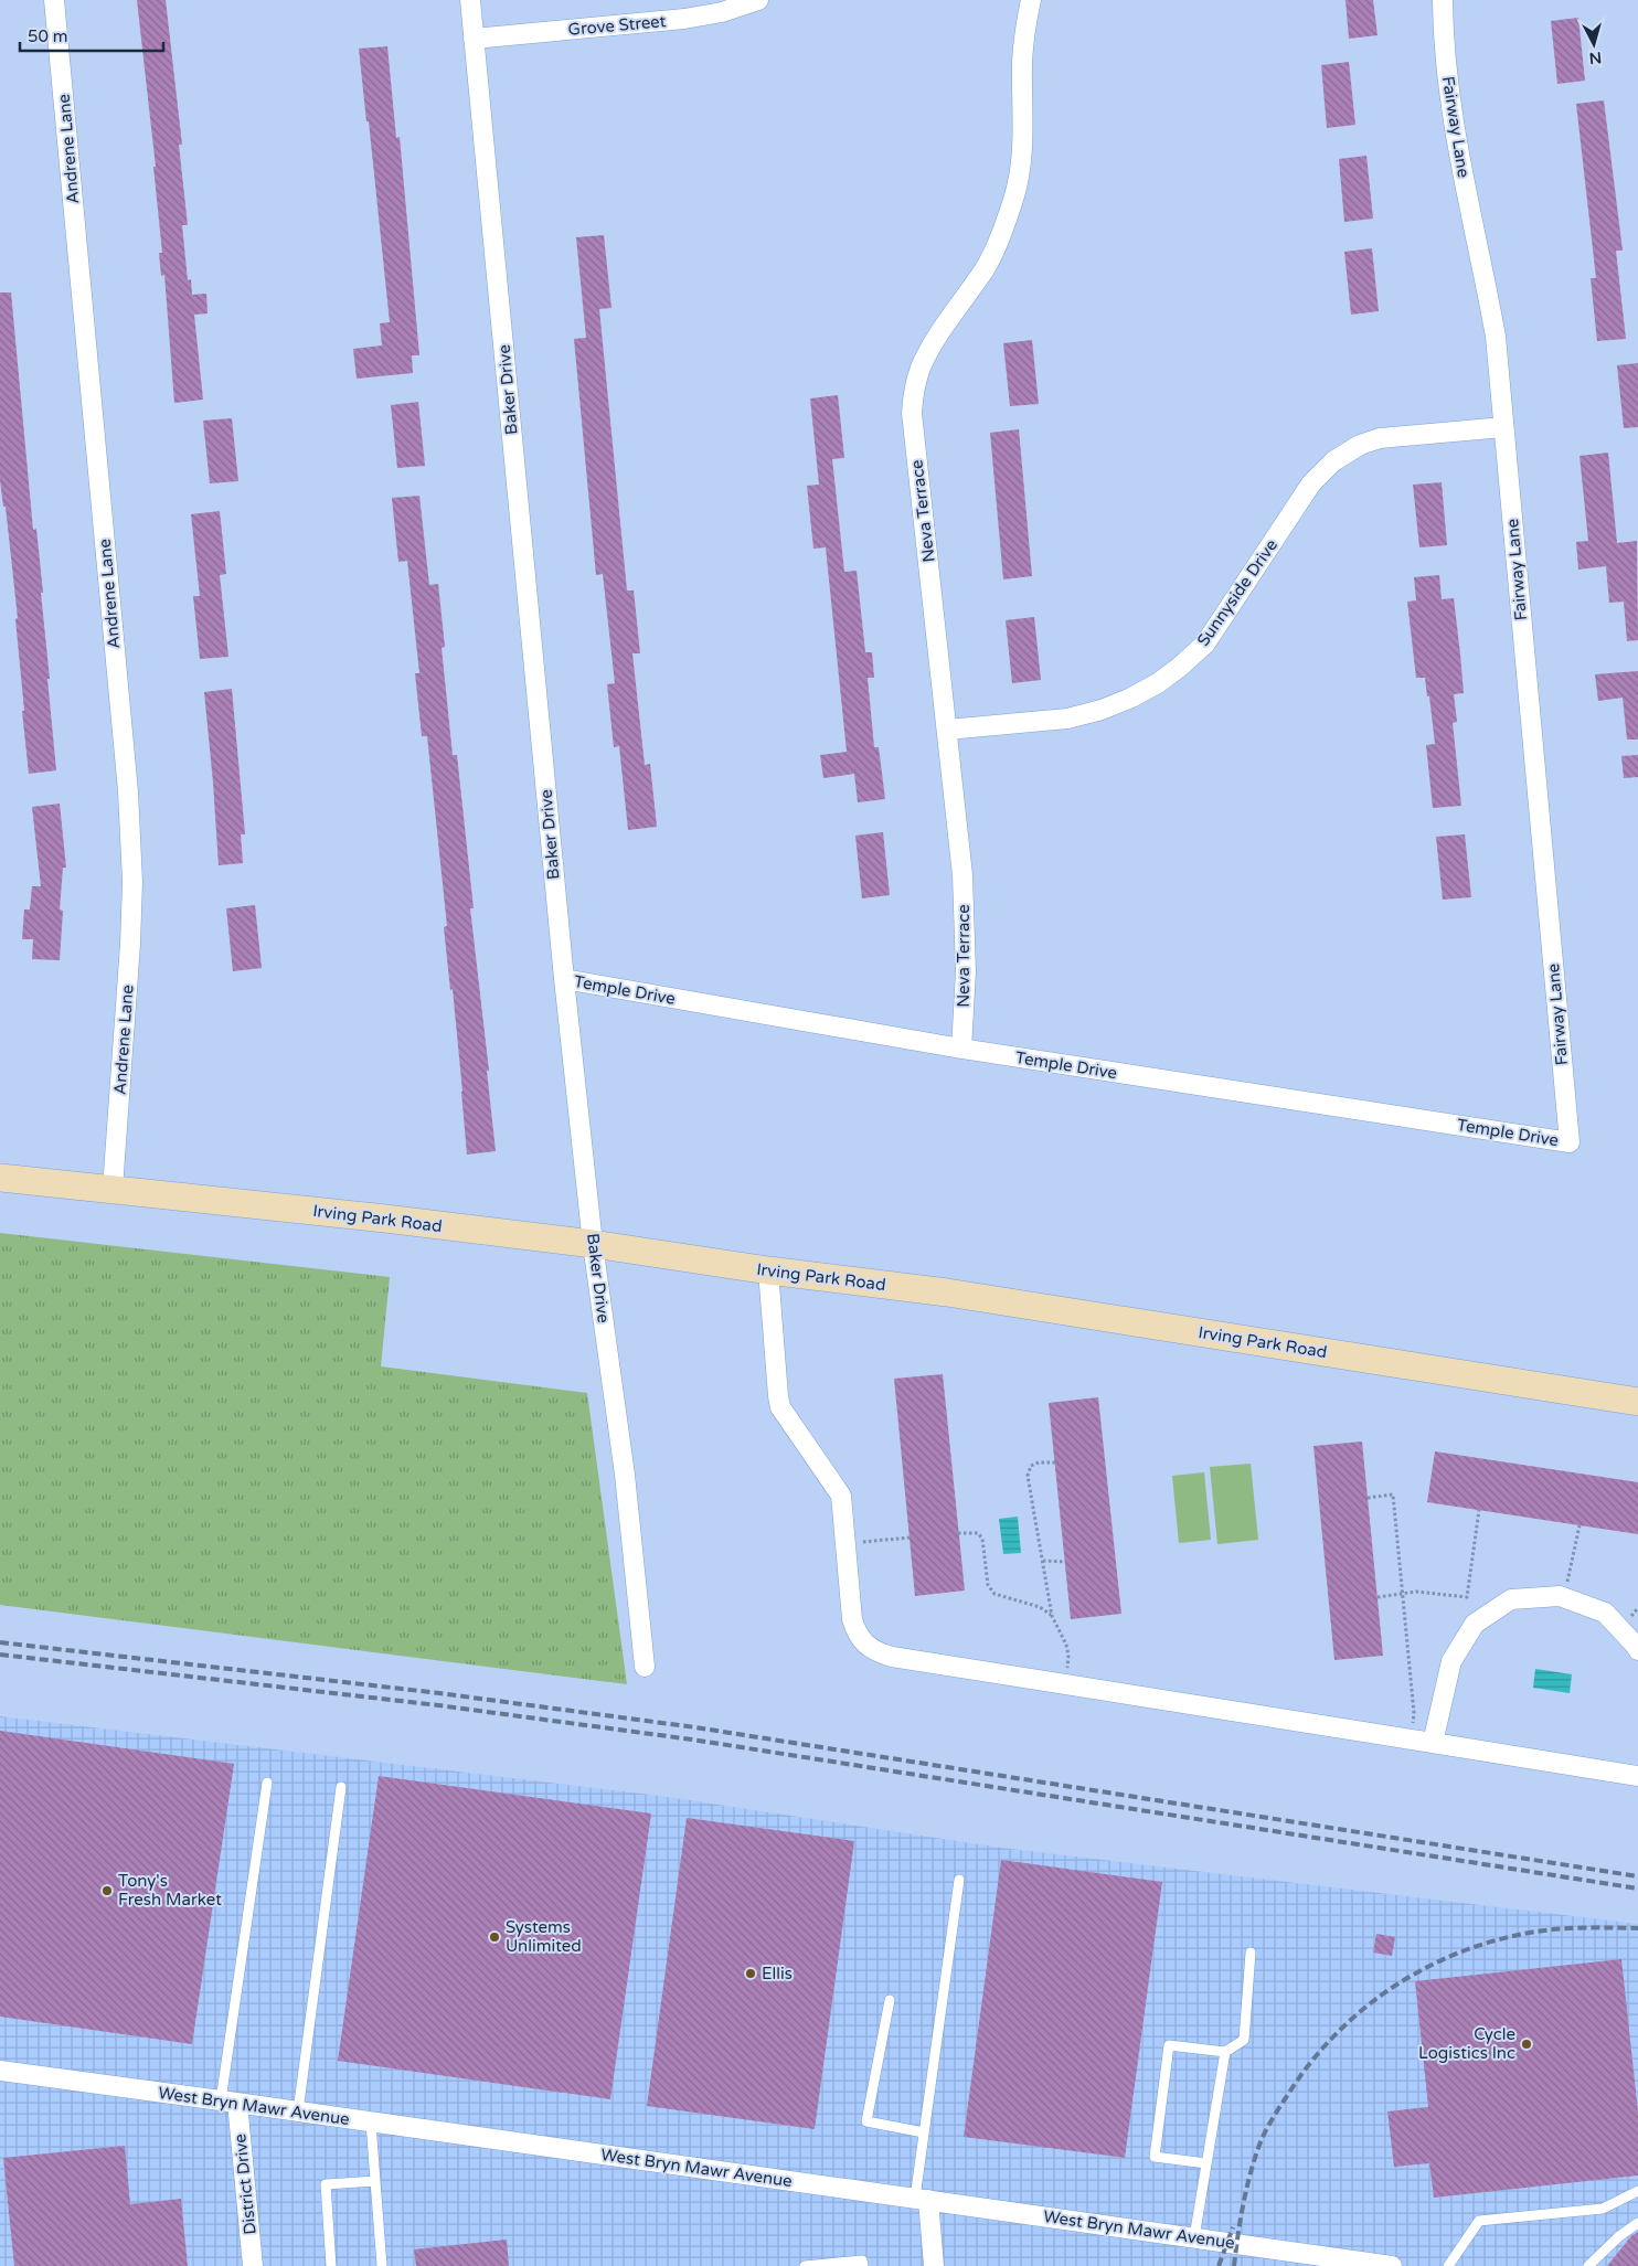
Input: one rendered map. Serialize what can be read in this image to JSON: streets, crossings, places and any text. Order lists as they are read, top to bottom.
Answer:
{
  "streets": {
    "main road": ["Irving Park Road"],
    "street": [
      "Grove Street",
      "Fairway Lane",
      "Andrene Lane",
      "Baker Drive",
      "Neva Terrace",
      "Sunnyside Drive",
      "Temple Drive",
      "West Bryn Mawr Avenue",
      "District Drive"
    ]
  },
  "crossings": [
    ["Grove Street", "Baker Drive"],
    ["Fairway Lane", "Sunnyside Drive"],
    ["Fairway Lane", "Temple Drive"],
    ["Andrene Lane", "Irving Park Road"],
    ["Baker Drive", "Temple Drive"],
    ["Baker Drive", "Irving Park Road"],
    ["Neva Terrace", "Sunnyside Drive"],
    ["Neva Terrace", "Temple Drive"],
    ["West Bryn Mawr Avenue", "District Drive"]
  ],
  "places": [
    "Tony's Fresh Market",
    "Systems Unlimited",
    "Ellis",
    "Cycle Logistics Inc"
  ],
  "scale_bar": "50 m",
  "north": "bottom"
}
